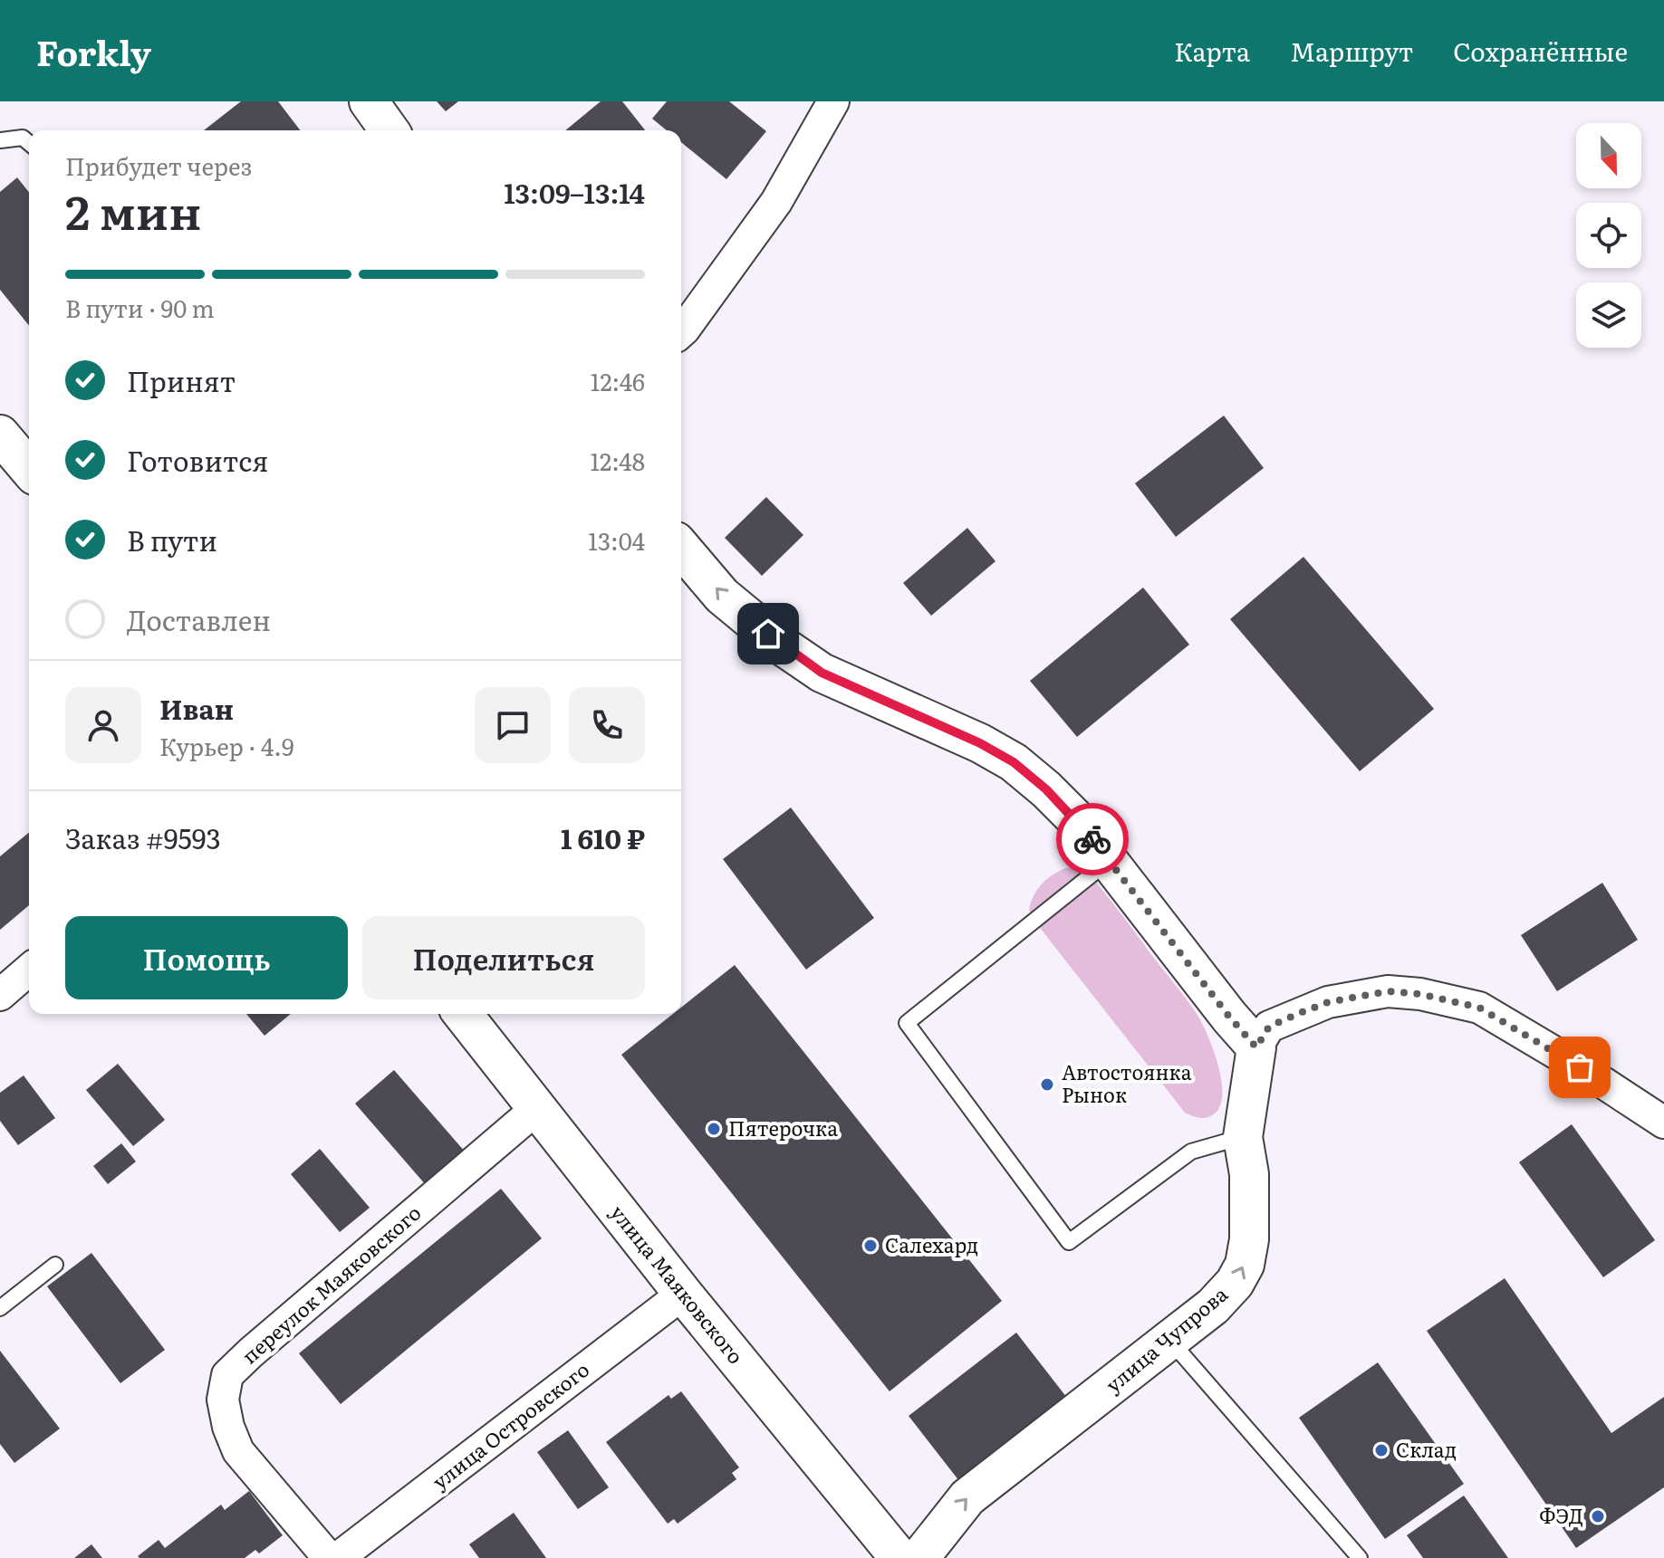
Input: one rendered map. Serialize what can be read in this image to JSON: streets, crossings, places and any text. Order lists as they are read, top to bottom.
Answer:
{
  "streets": {
    "street": [
      "переулок Маяковского",
      "улица Маяковского",
      "улица Чупрова",
      "улица Островского"
    ]
  },
  "crossings": [
    ["переулок Маяковского", "улица Маяковского"],
    ["улица Маяковского", "улица Островского"]
  ],
  "one_way": ["улица Чупрова"],
  "places": [
    "Автостоянка Рынок",
    "Пятерочка",
    "Салехард",
    "Склад",
    "ФЭД"
  ],
  "north": "bottom",
  "page": {
    "header": "Forkly",
    "nav": ["Карта", "Маршрут", "Сохранённые"],
    "heading": ["2 мин", "Прибудет через", "13:09–13:14"],
    "panel": [
      "Иван",
      "Курьер · 4.9",
      "Заказ #9593",
      "1 610 ₽"
    ],
    "bar": "В пути · 90 m",
    "list": [
      ["Принят", "12:46"],
      ["Готовится", "12:48"],
      ["В пути", "13:04"],
      "Доставлен"
    ],
    "buttons": ["Помощь", "Поделиться"]
  }
}
